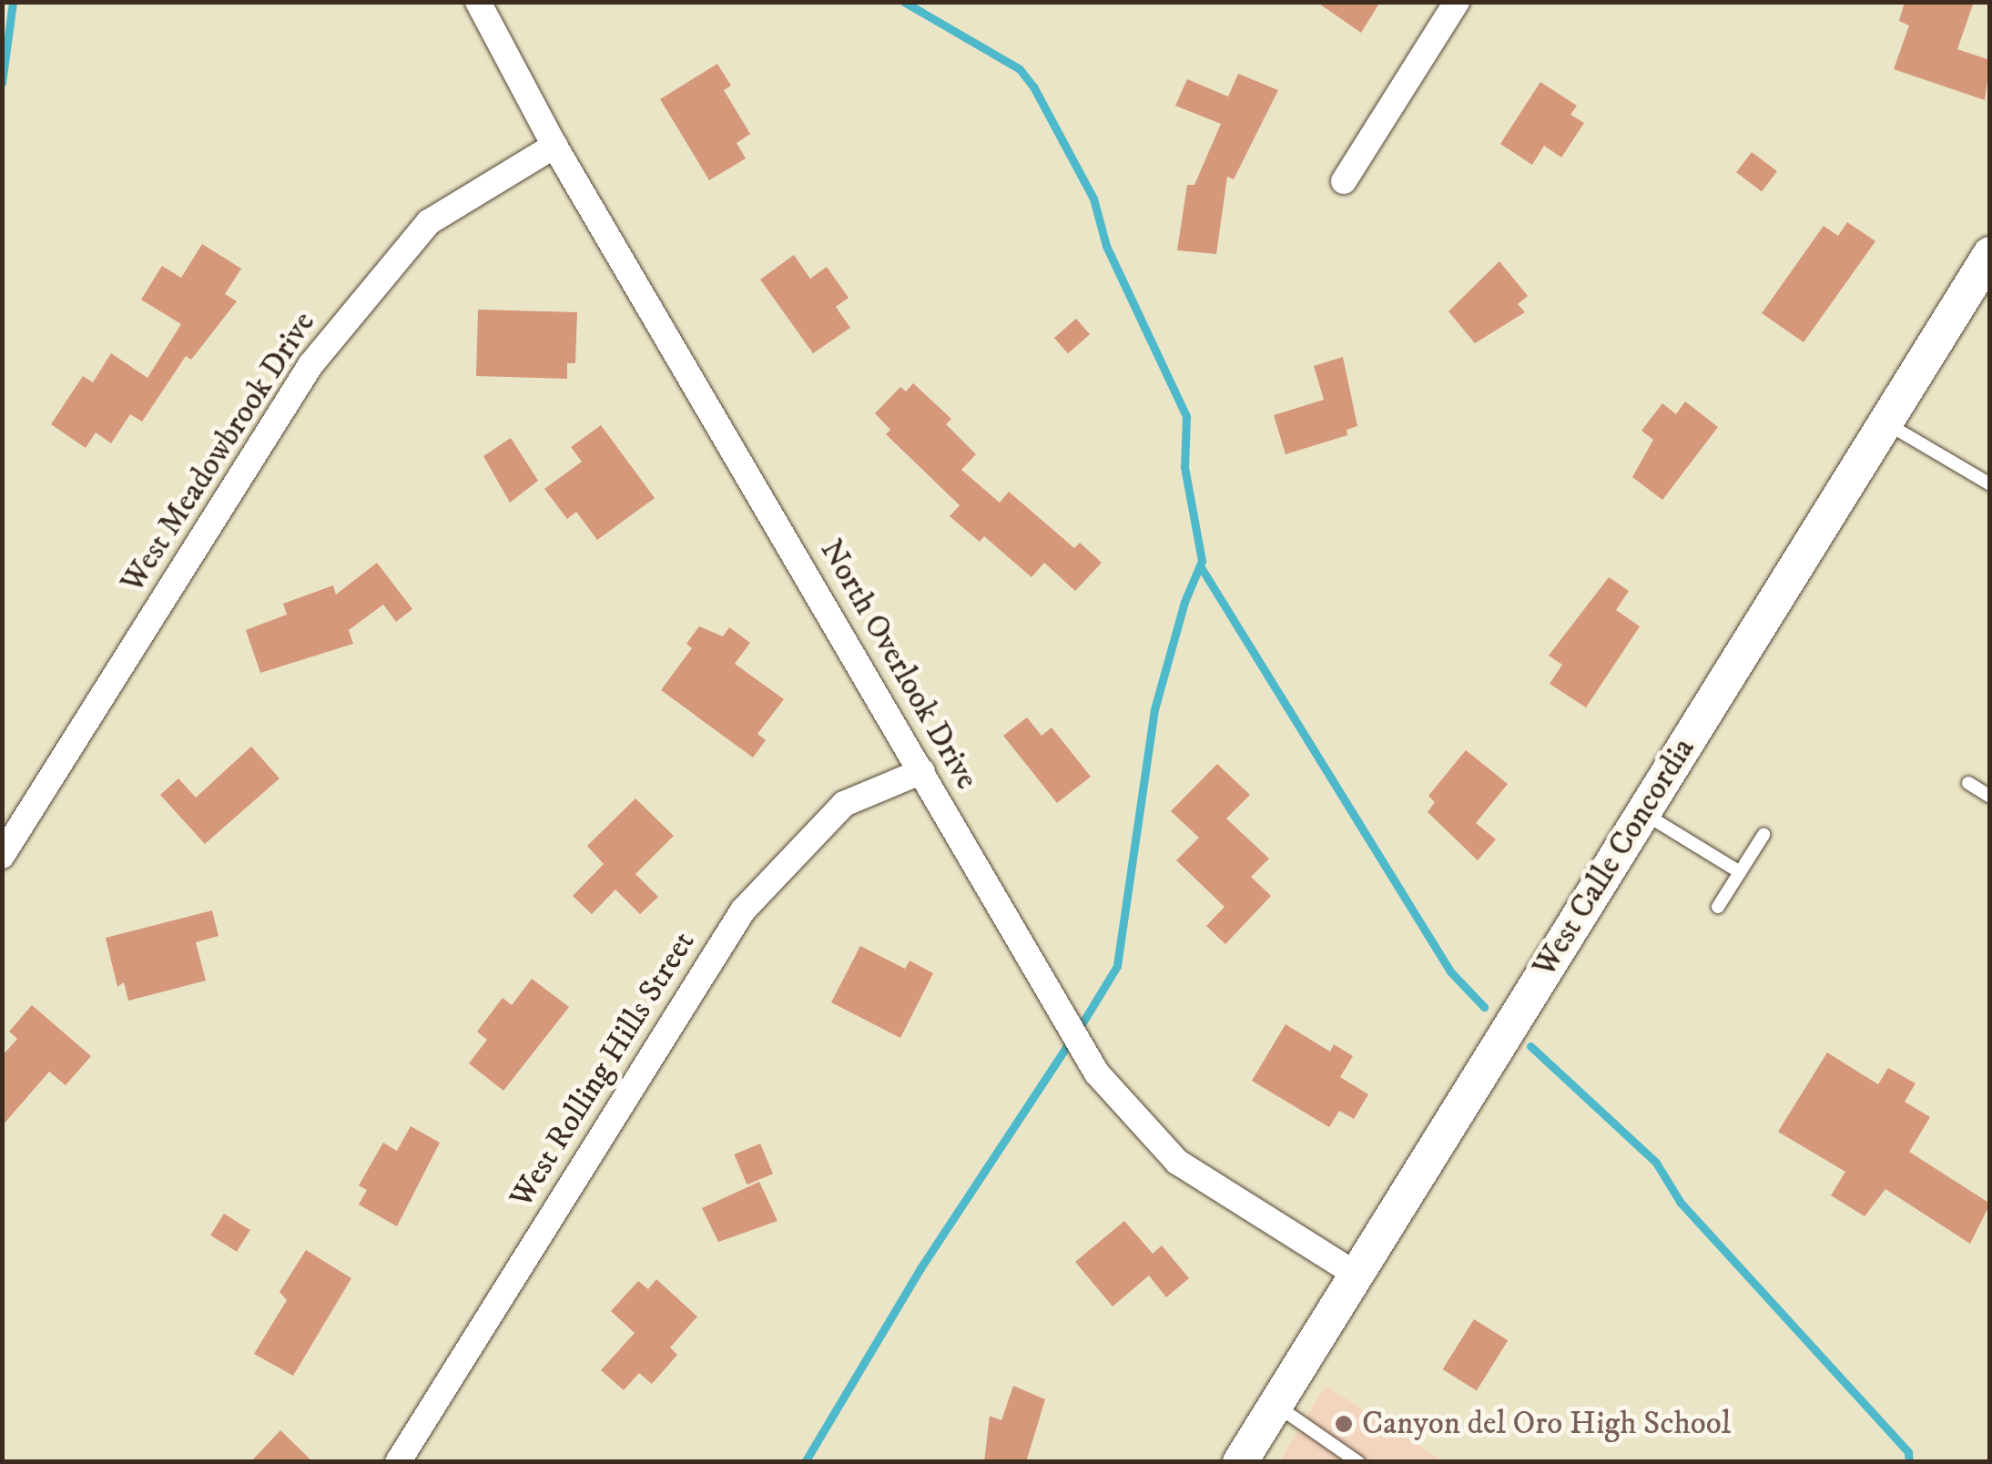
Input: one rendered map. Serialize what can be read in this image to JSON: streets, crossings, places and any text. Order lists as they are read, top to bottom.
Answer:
{
  "streets": {
    "street": [
      "West Meadowbrook Drive",
      "North Overlook Drive",
      "West Calle Concordia",
      "West Rolling Hills Street"
    ]
  },
  "crossings": [
    ["West Meadowbrook Drive", "North Overlook Drive"],
    ["North Overlook Drive", "West Calle Concordia"],
    ["North Overlook Drive", "West Rolling Hills Street"]
  ],
  "places": ["Canyon del Oro High School"]
}
